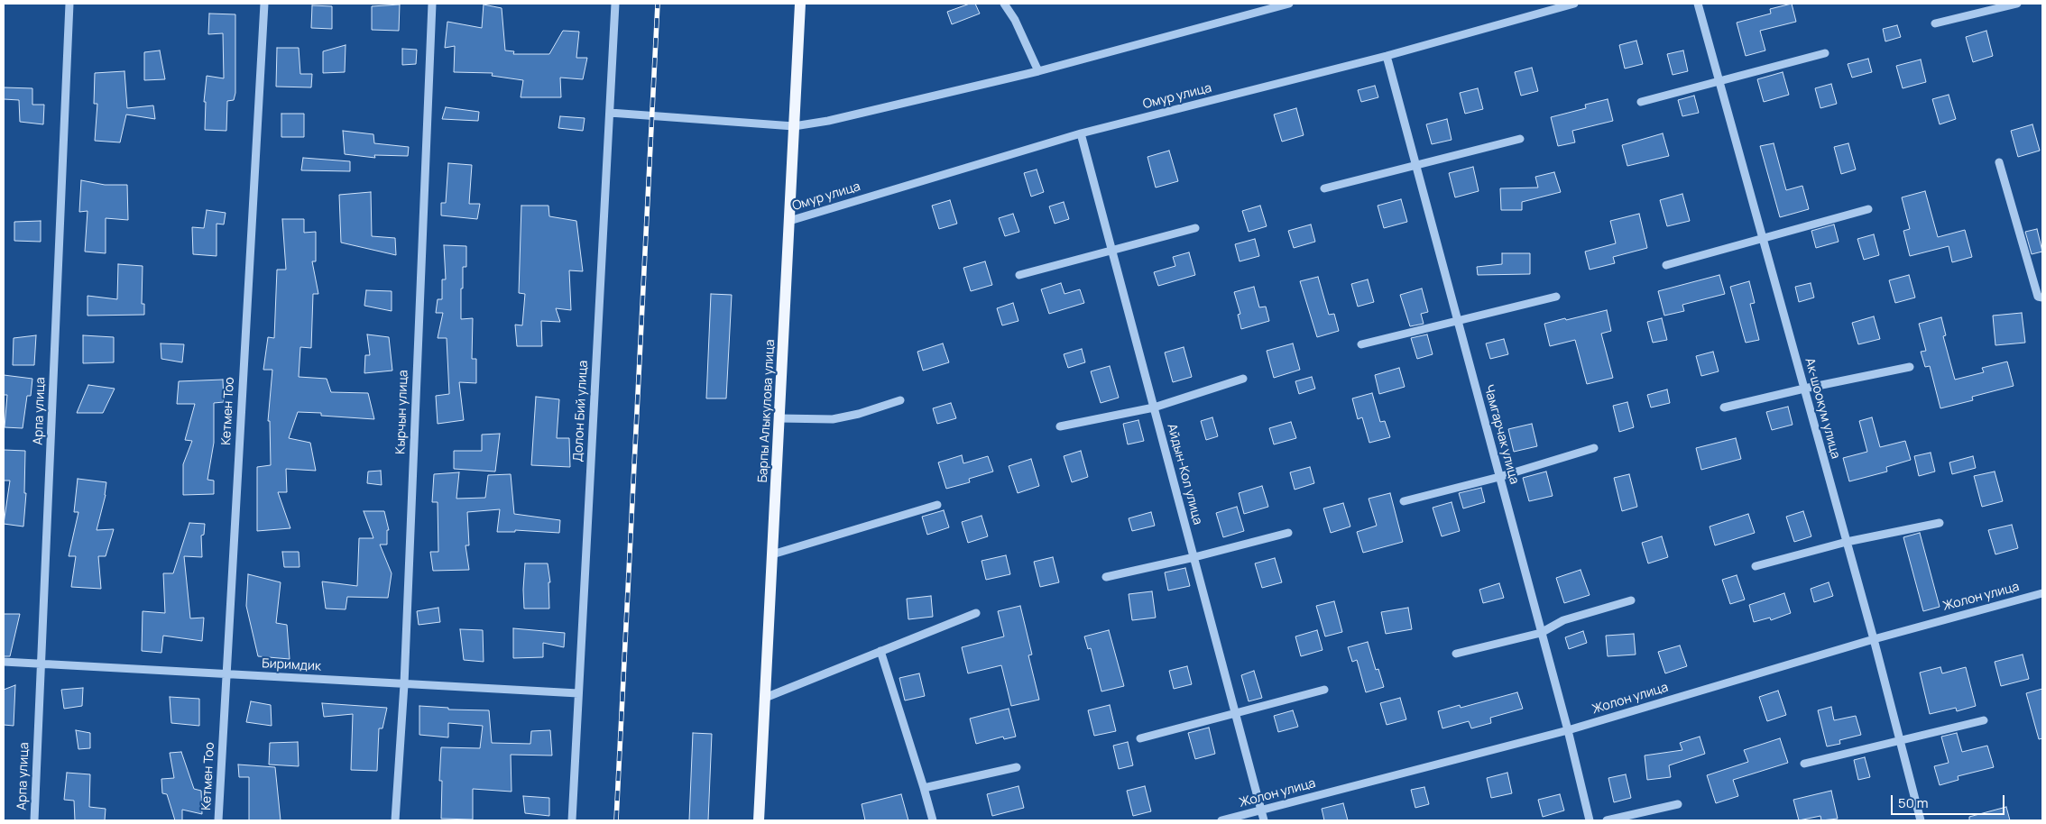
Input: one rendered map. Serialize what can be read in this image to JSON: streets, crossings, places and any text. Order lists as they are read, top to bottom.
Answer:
{
  "streets": {
    "main road": ["Барпы Алыкулова улица"],
    "street": [
      "Омур улица",
      "Ак-шоокум улица",
      "Арпа улица",
      "Кетмен Тоо",
      "Долон Бий улица",
      "Кырчын улица",
      "Чамгарчак улица",
      "Айдын-Кол улица",
      "Жолон улица",
      "Биримдик"
    ]
  },
  "crossings": [
    ["Омур улица", "Барпы Алыкулова улица"],
    ["Омур улица", "Чамгарчак улица"],
    ["Омур улица", "Айдын-Кол улица"],
    ["Ак-шоокум улица", "Жолон улица"],
    ["Арпа улица", "Биримдик"],
    ["Кетмен Тоо", "Биримдик"],
    ["Долон Бий улица", "Биримдик"],
    ["Кырчын улица", "Биримдик"],
    ["Чамгарчак улица", "Жолон улица"],
    ["Айдын-Кол улица", "Жолон улица"]
  ],
  "scale_bar": "50 m"
}
